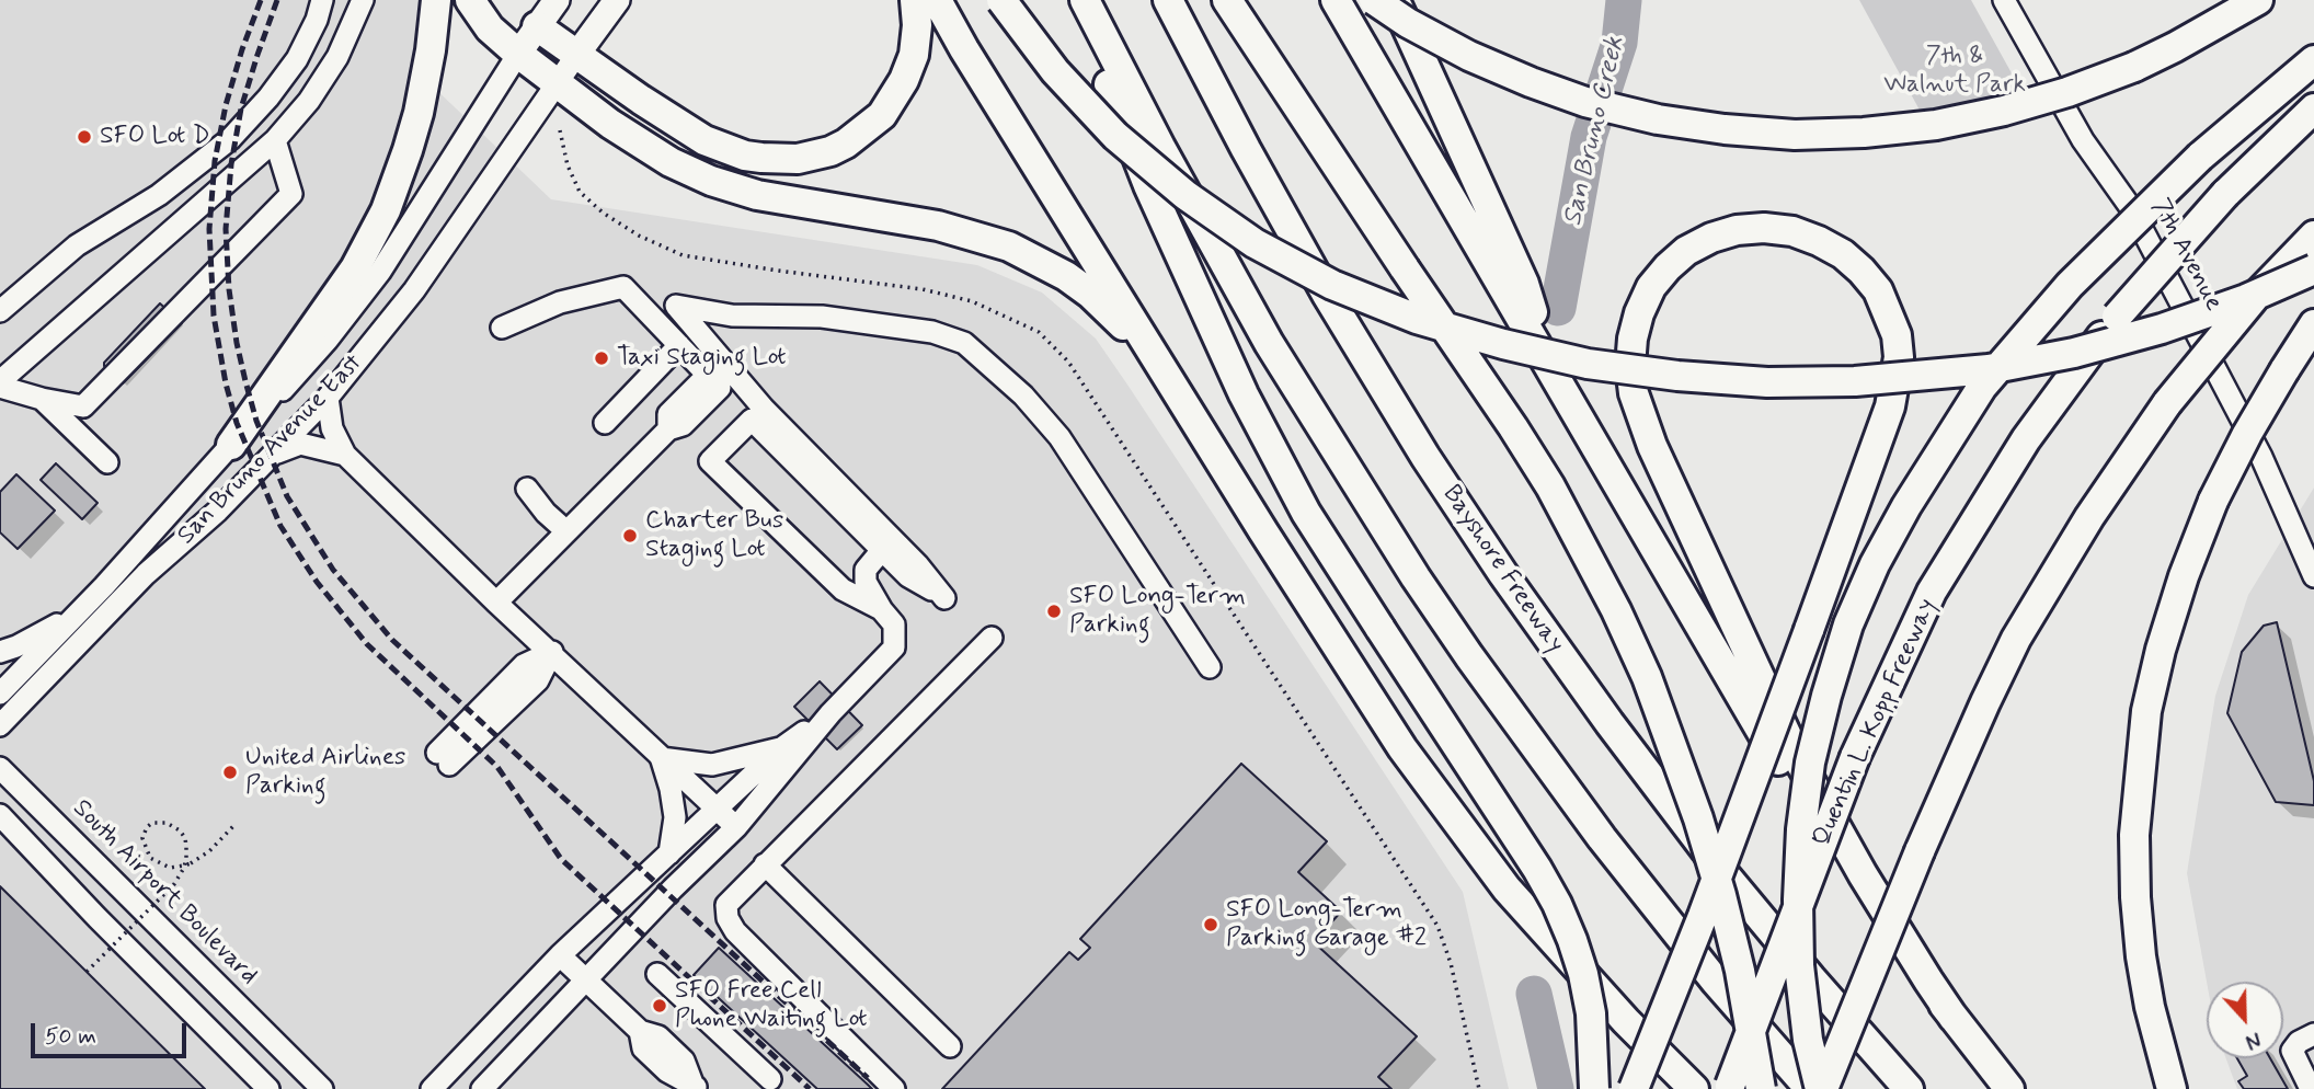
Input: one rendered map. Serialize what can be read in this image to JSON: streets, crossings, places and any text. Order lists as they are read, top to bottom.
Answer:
{
  "streets": {
    "highway": ["Bayshore Freeway", "Quentin L. Kopp Freeway"],
    "main road": ["San Bruno Avenue East"],
    "street": ["7th Avenue", "South Airport Boulevard"]
  },
  "water": ["San Bruno Creek"],
  "parks": ["7th & Walnut Park"],
  "places": [
    "SFO Lot D",
    "Taxi Staging Lot",
    "Charter Bus Staging Lot",
    "SFO Long-Term Parking",
    "United Airlines Parking",
    "SFO Long-Term Parking Garage #2",
    "SFO Free Cell Phone Waiting Lot"
  ],
  "scale_bar": "50 m",
  "north": "bottom"
}
